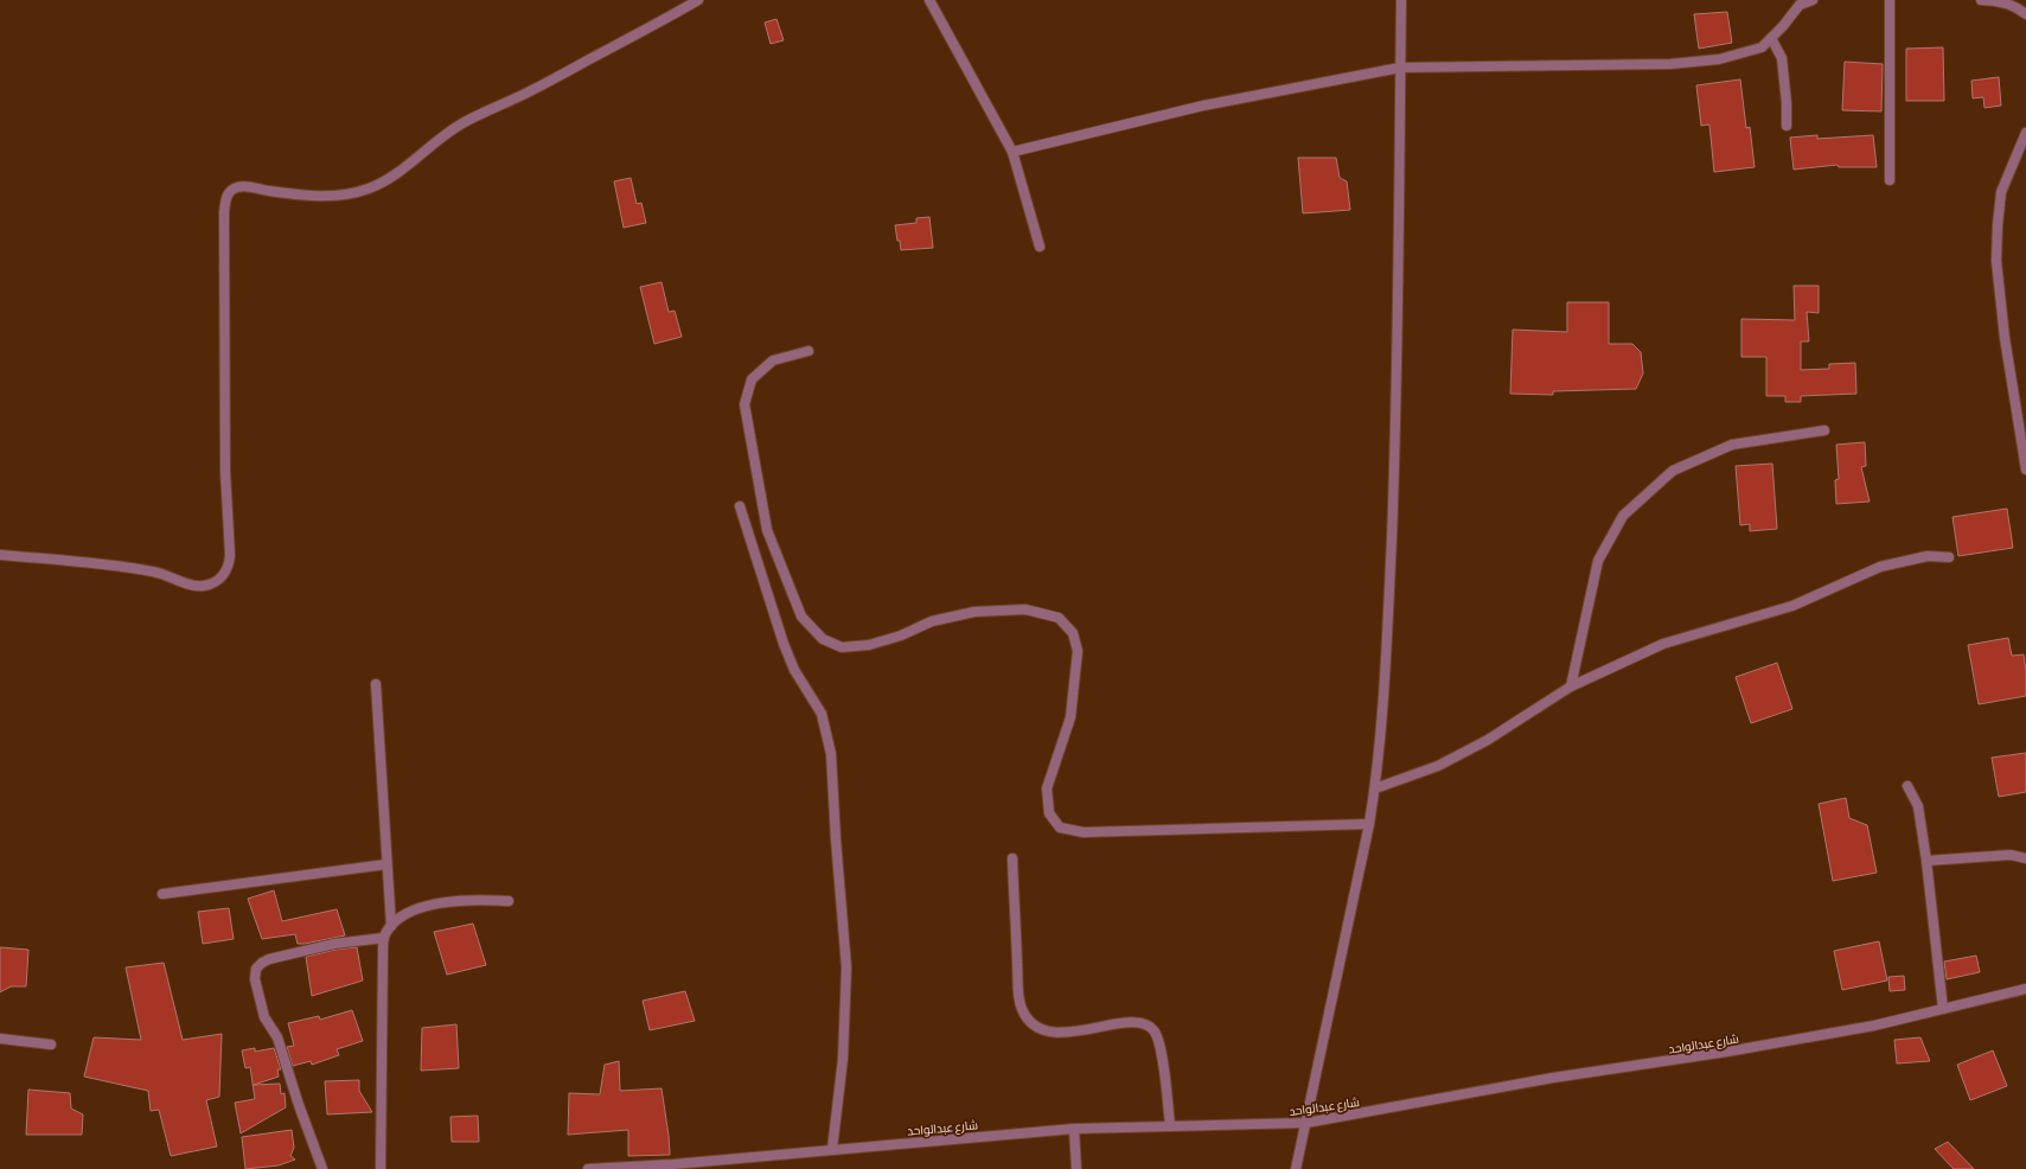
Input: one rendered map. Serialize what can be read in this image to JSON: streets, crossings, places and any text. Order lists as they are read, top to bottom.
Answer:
{
  "streets": {
    "street": ["شارع عبدالواحد"]
  }
}
